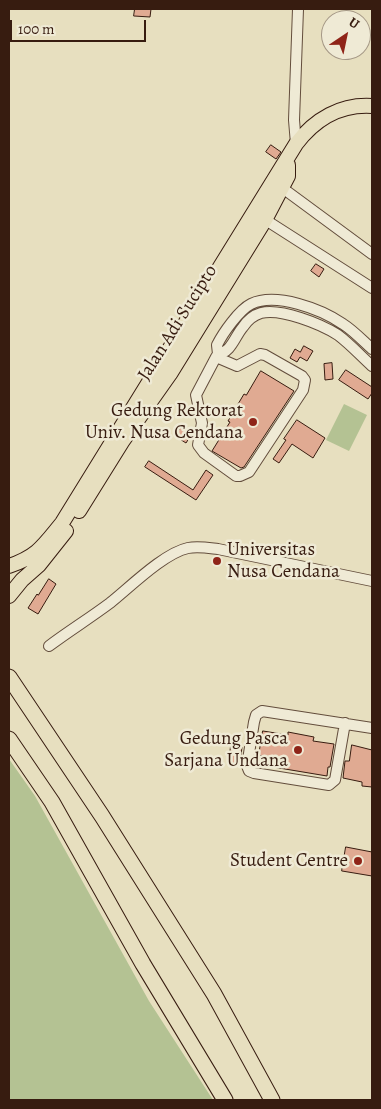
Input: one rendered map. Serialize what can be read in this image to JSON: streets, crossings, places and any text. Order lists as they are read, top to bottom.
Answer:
{
  "streets": {
    "main road": ["Jalan Adi Sucipto"]
  },
  "places": [
    "Gedung Rektorat Univ. Nusa Cendana",
    "Universitas Nusa Cendana",
    "Gedung Pasca Sarjana Undana",
    "Student Centre"
  ],
  "scale_bar": "100 m",
  "north": "top right"
}
